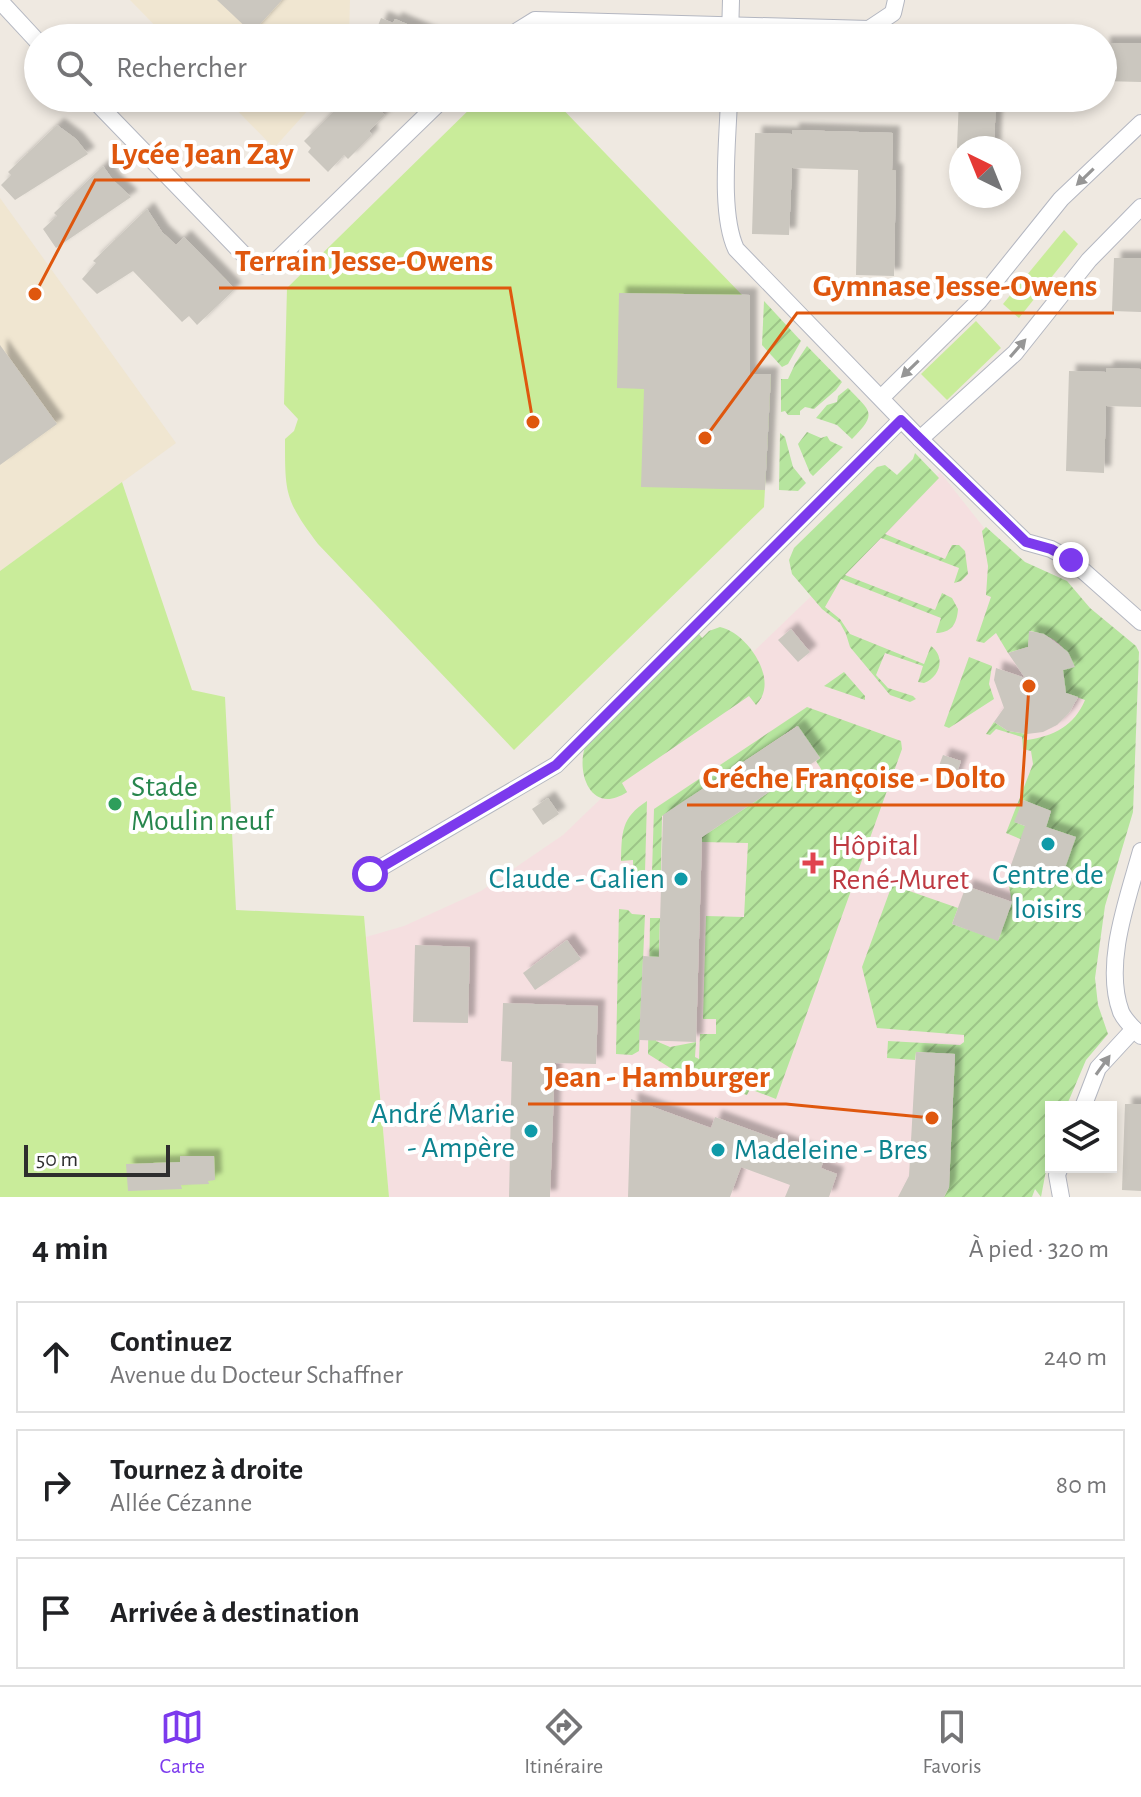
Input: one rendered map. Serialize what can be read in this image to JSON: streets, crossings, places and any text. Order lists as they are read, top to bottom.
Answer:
{
  "places": {
    "other": [
      "Lycée Jean Zay",
      "Terrain Jesse-Owens",
      "Gymnase Jesse-Owens",
      "Créche Françoise - Dolto",
      "Stade Moulin neuf",
      "Centre de loisirs",
      "Claude - Galien",
      "Jean - Hamburger",
      "André Marie - Ampère",
      "Madeleine - Bres"
    ],
    "health": ["Hôpital René-Muret"]
  },
  "scale_bar": "50 m",
  "north": "top left",
  "page": {
    "search": "Rechercher",
    "scale": "50 m",
    "heading": ["4 min", "À pied · 320 m"],
    "list": [
      ["Continuez", "Avenue du Docteur Schaffner", "240 m"],
      ["Tournez à droite", "Allée Cézanne", "80 m"],
      "Arrivée à destination"
    ],
    "nav": ["Carte", "Itinéraire", "Favoris"]
  }
}
